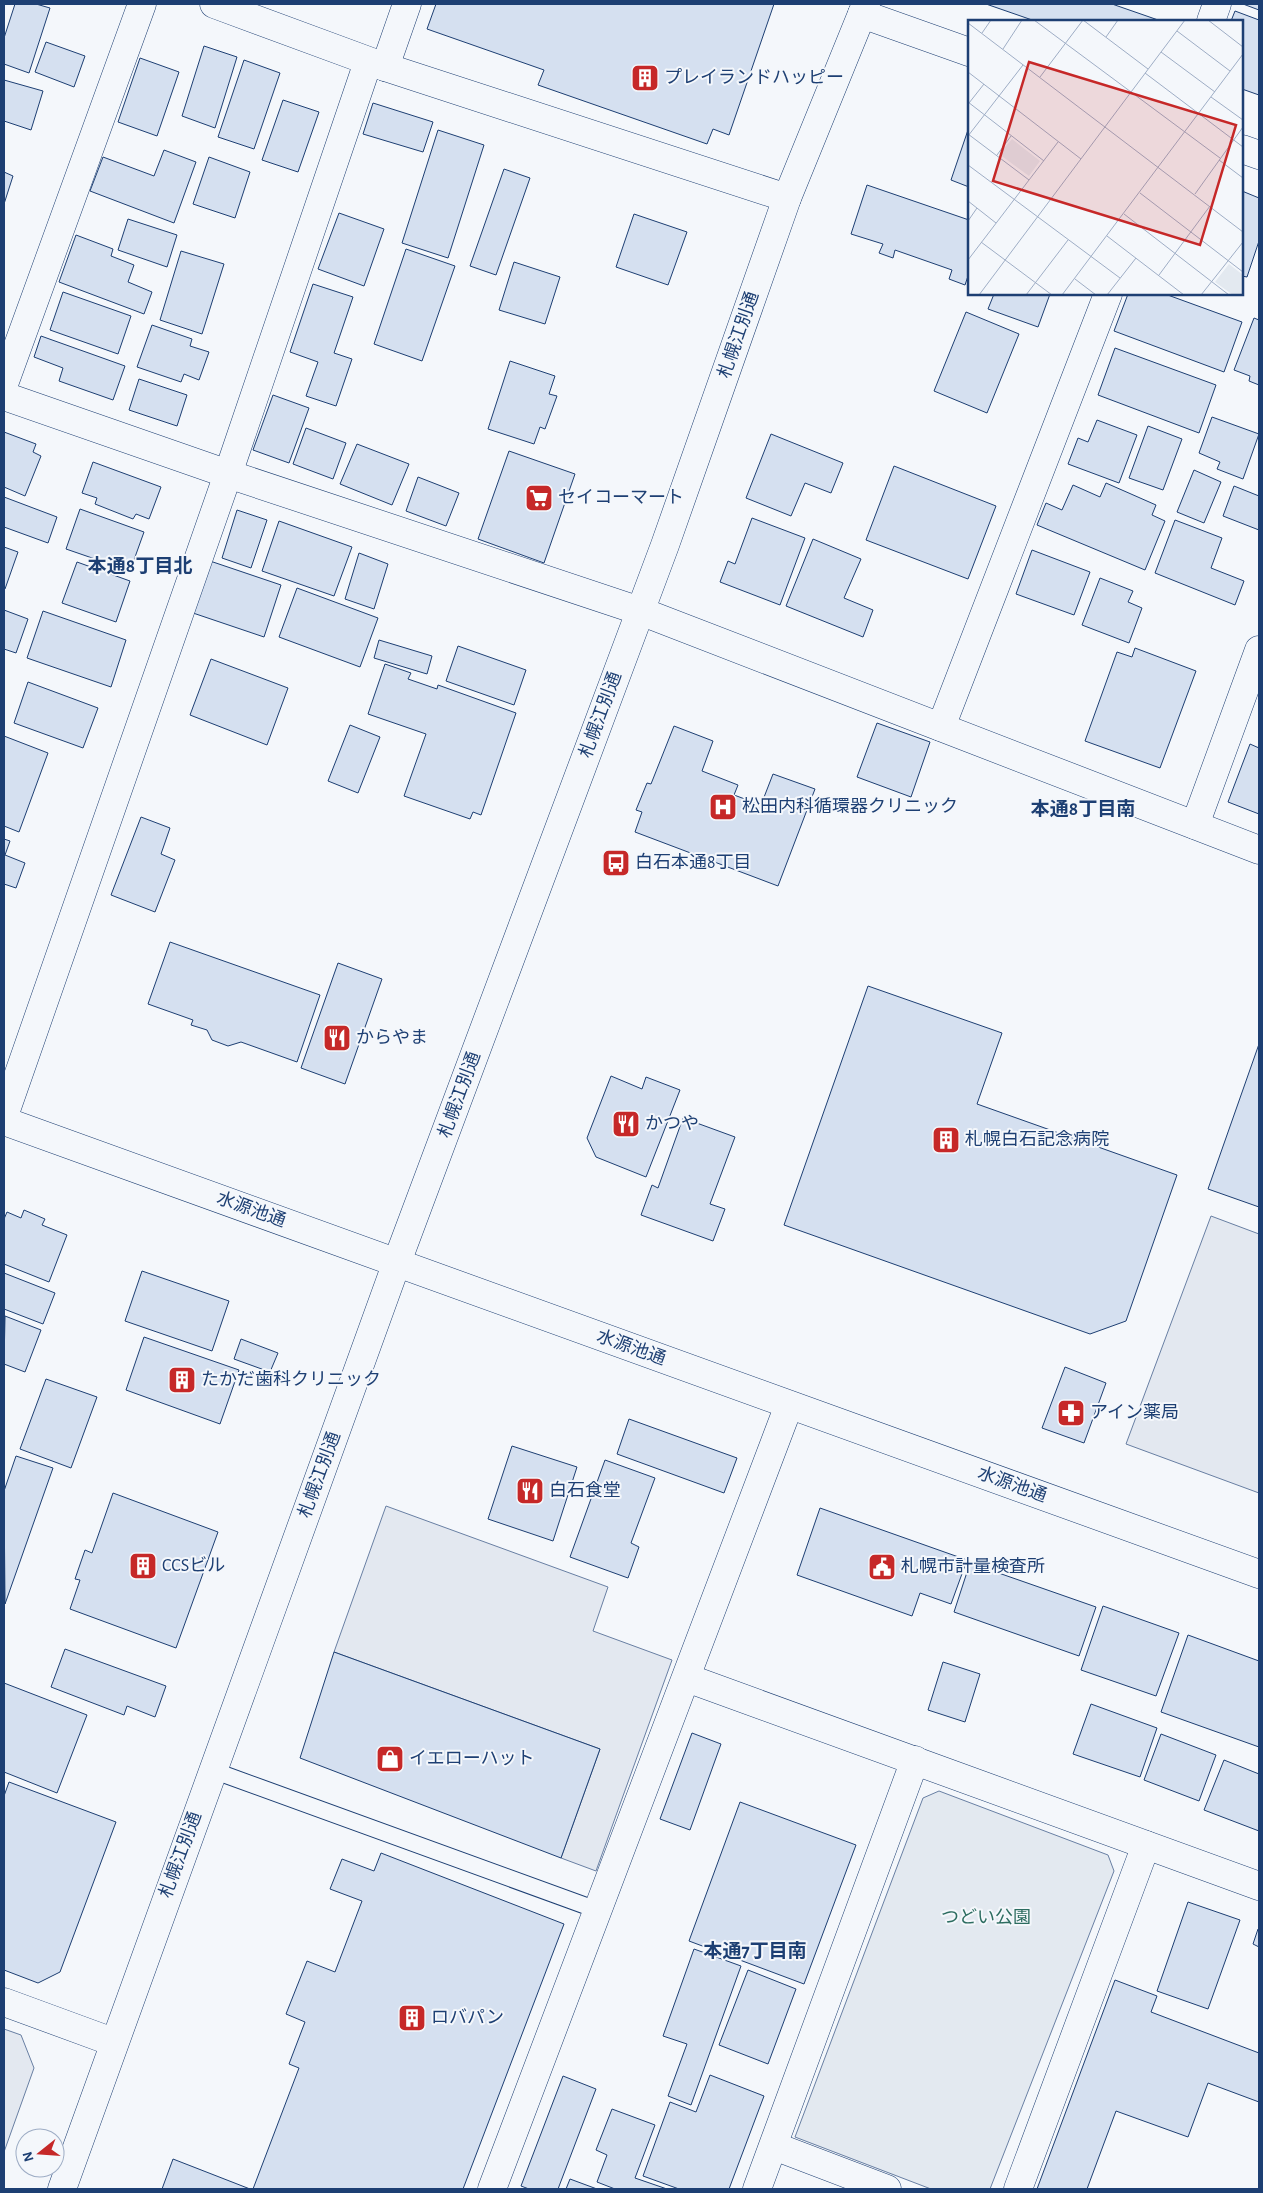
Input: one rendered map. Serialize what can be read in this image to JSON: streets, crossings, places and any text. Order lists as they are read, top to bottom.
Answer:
{
  "streets": {
    "main road": ["札幌江別通", "水源池通"]
  },
  "crossings": [
    ["札幌江別通", "水源池通"]
  ],
  "districts": ["本通8丁目北", "本通8丁目南", "本通7丁目南"],
  "parks": ["つどい公園"],
  "places": {
    "building": [
      "プレイランドハッピー",
      "札幌白石記念病院",
      "たかだ歯科クリニック",
      "CCSビル",
      "ロバパン"
    ],
    "supermarket": ["セイコーマート"],
    "hospital": ["松田内科循環器クリニック"],
    "bus stop": ["白石本通8丁目"],
    "restaurant": ["からやま", "かつや", "白石食堂"],
    "pharmacy": ["アイン薬局"],
    "public building": ["札幌市計量検査所"],
    "shop": ["イエローハット"]
  },
  "north": "left"
}
